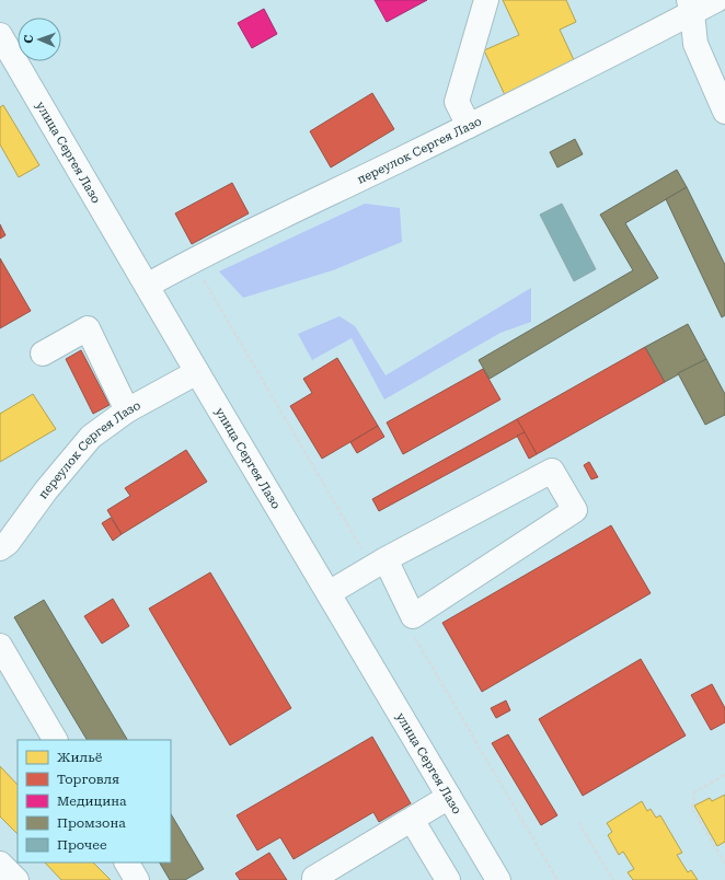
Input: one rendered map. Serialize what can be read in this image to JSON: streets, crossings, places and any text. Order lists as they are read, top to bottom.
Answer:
{
  "streets": {
    "street": ["переулок Сергея Лазо", "улица Сергея Лазо"]
  },
  "crossings": [
    ["переулок Сергея Лазо", "улица Сергея Лазо"]
  ],
  "legend": [
    "Жильё",
    "Торговля",
    "Медицина",
    "Промзона",
    "Прочее"
  ],
  "north": "left"
}
